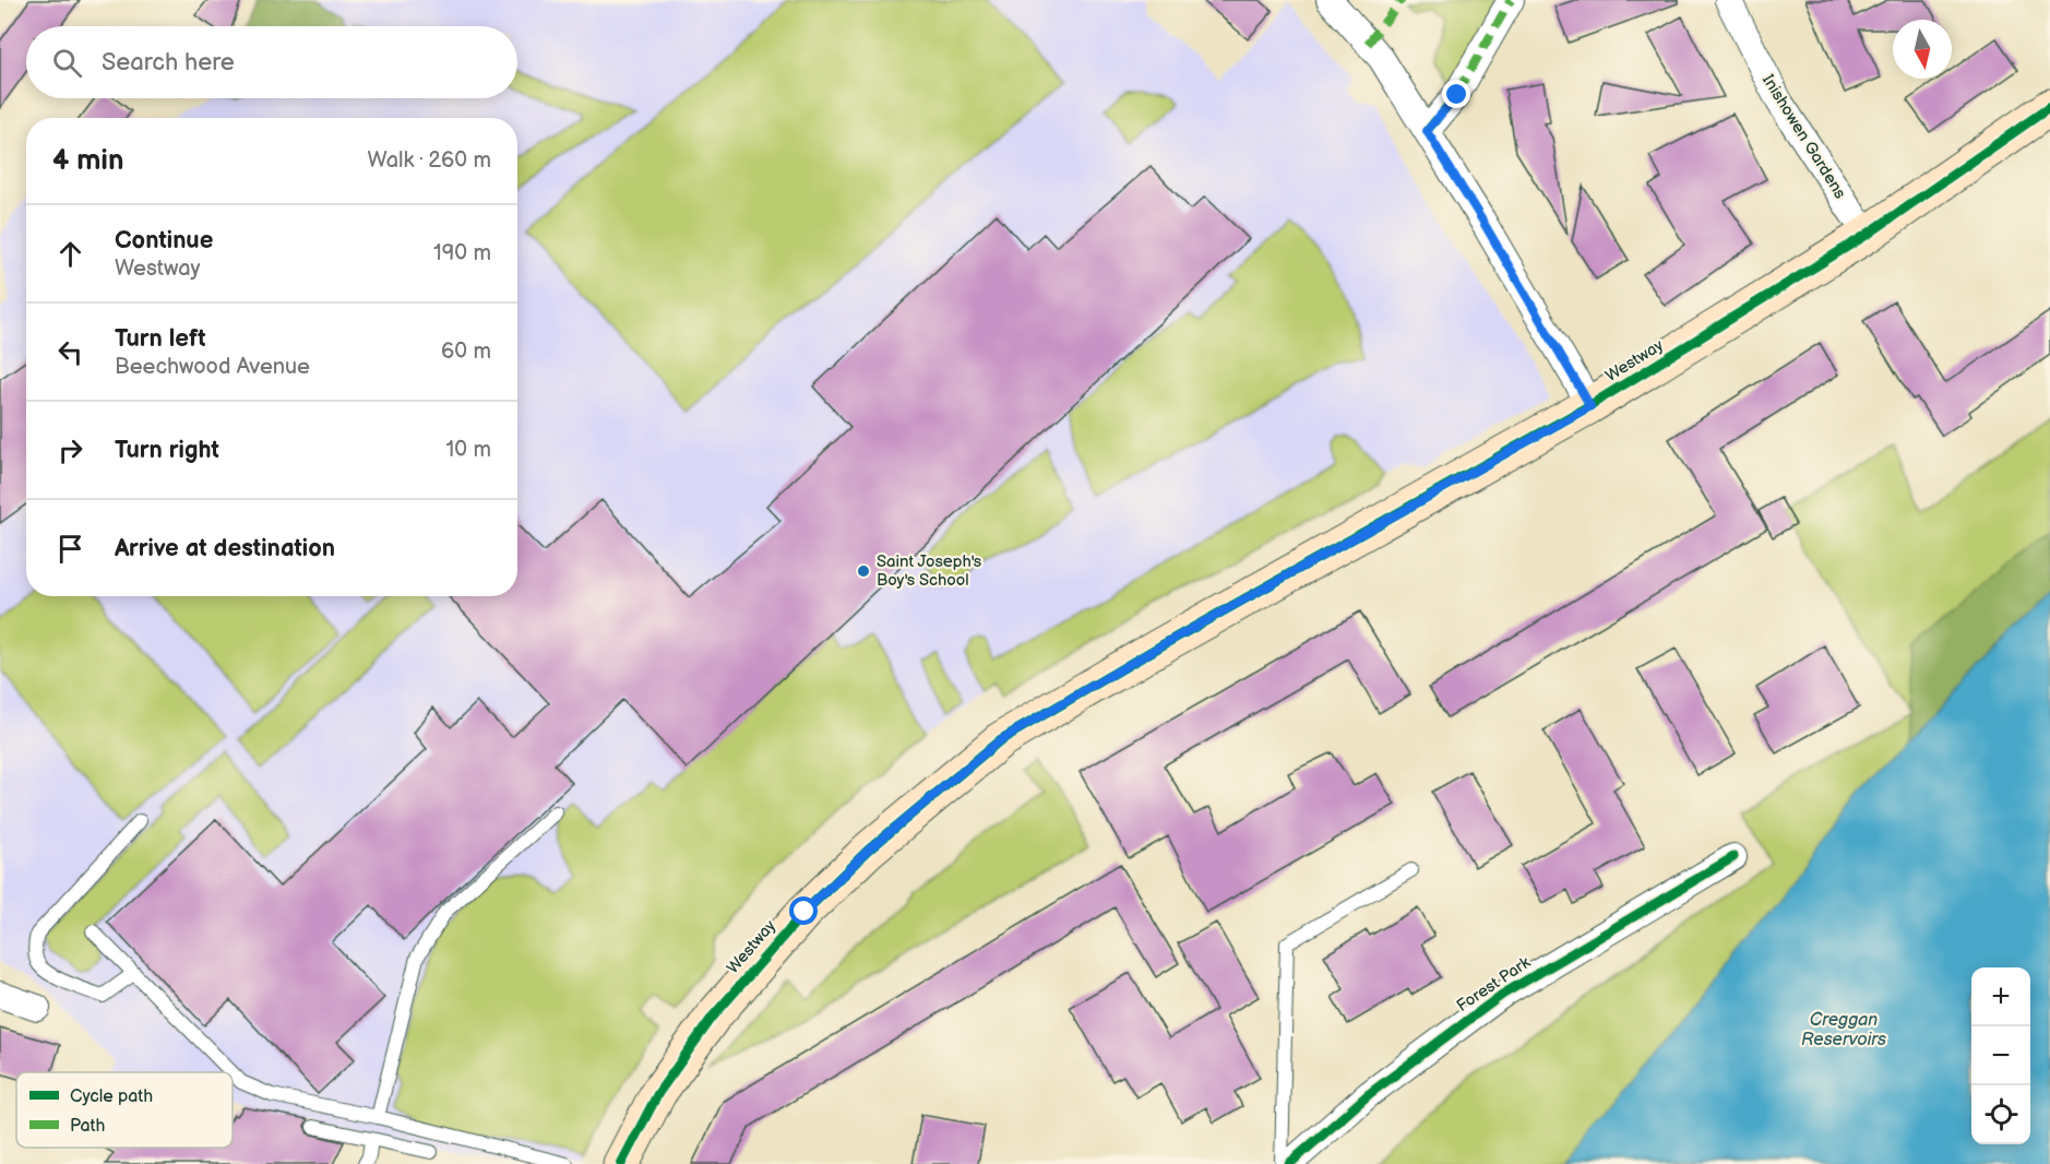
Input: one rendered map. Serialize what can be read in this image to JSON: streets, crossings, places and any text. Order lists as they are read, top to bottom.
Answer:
{
  "streets": {
    "street": ["Inishowen Gardens", "Westway", "Forest Park"]
  },
  "crossings": [
    ["Inishowen Gardens", "Westway"]
  ],
  "water": ["Creggan Reservoirs"],
  "places": ["Saint Joseph's Boy's School"],
  "legend": ["Cycle path", "Path"],
  "north": "bottom",
  "page": {
    "search": "Search here",
    "heading": ["4 min", "Walk · 260 m"],
    "list": [
      ["Continue", "Westway", "190 m"],
      ["Turn left", "Beechwood Avenue", "60 m"],
      ["Turn right", "10 m"],
      "Arrive at destination"
    ],
    "map_buttons": ["+", "−"]
  }
}
